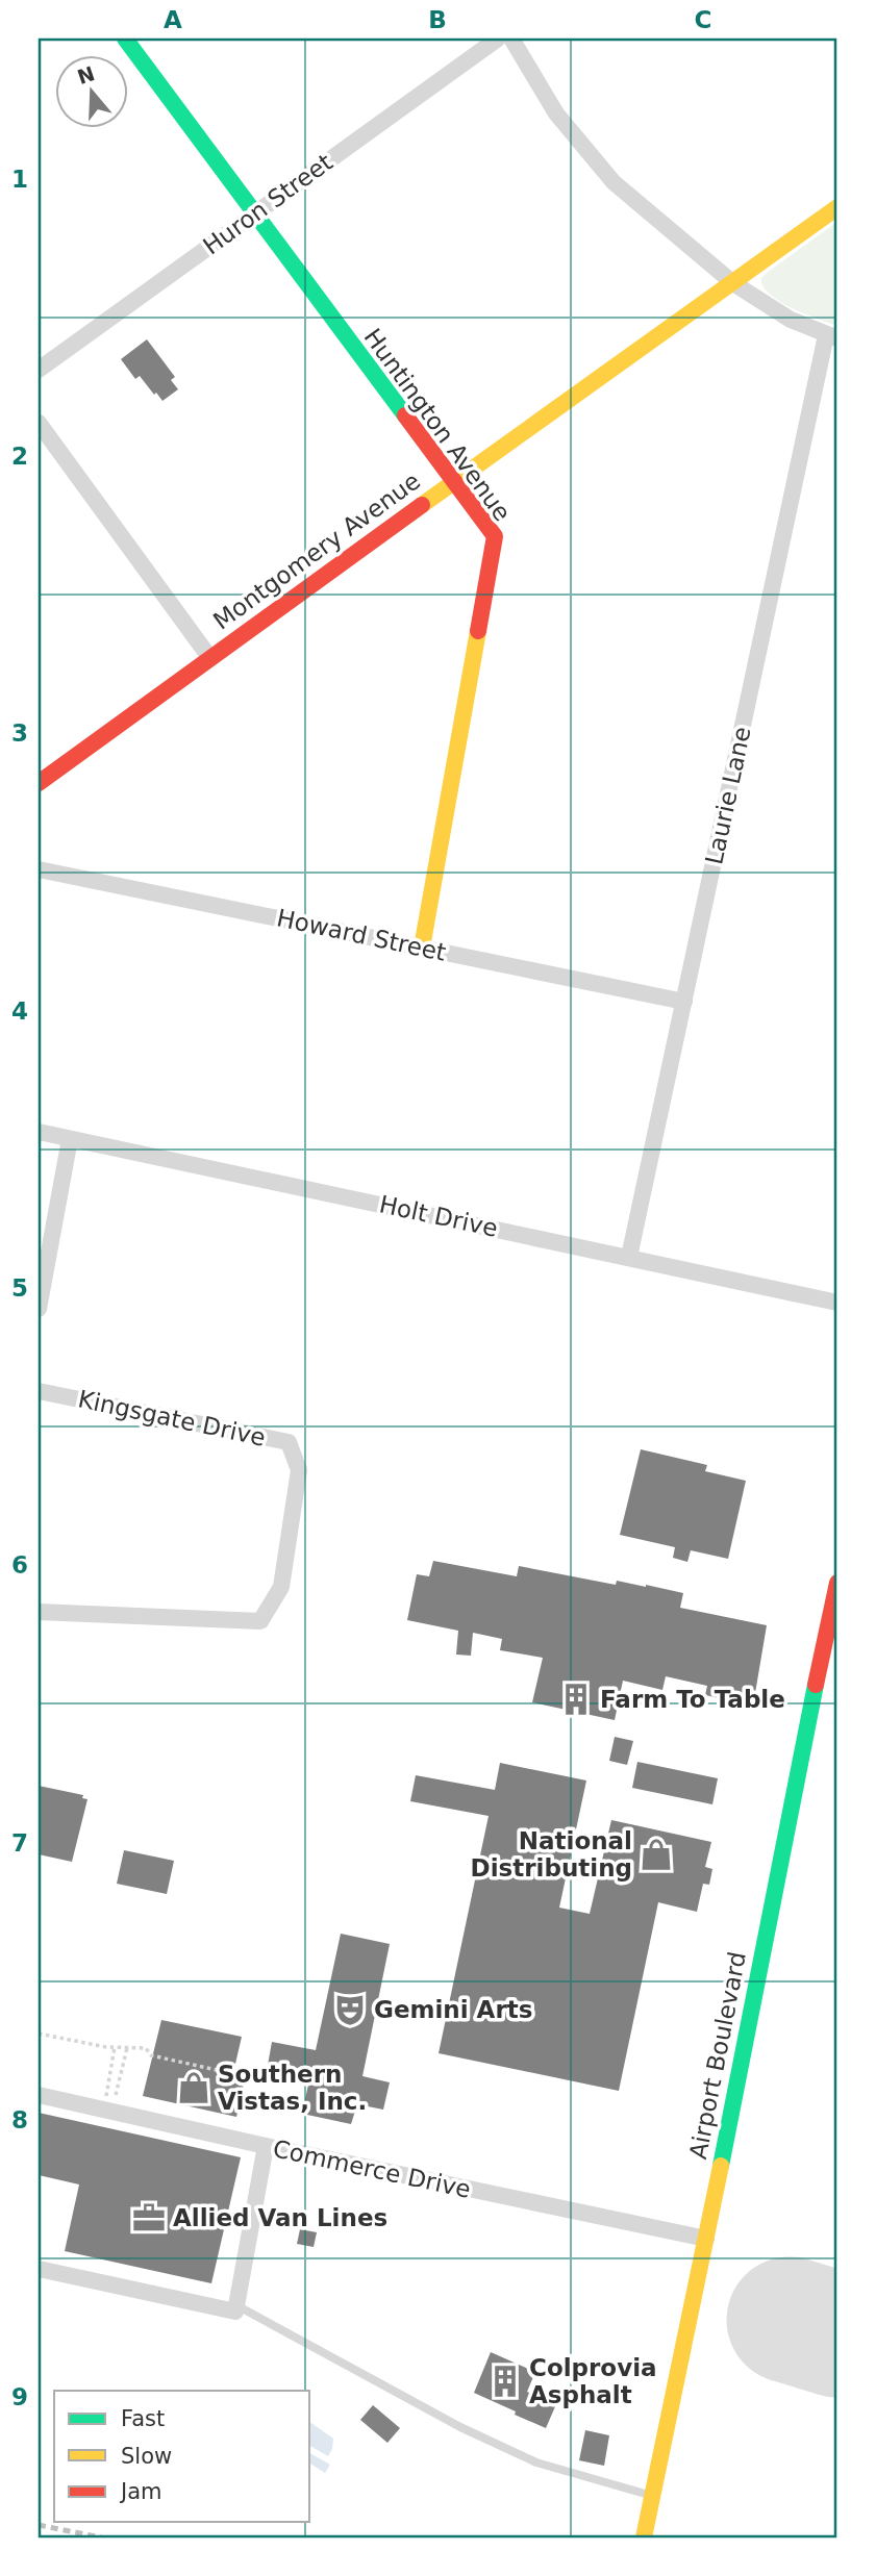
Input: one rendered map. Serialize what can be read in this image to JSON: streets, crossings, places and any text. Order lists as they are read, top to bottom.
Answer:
{
  "streets": {
    "street": [
      "Huron Street",
      "Huntington Avenue",
      "Montgomery Avenue",
      "Laurie Lane",
      "Howard Street",
      "Holt Drive",
      "Kingsgate Drive",
      "Airport Boulevard",
      "Commerce Drive"
    ]
  },
  "crossings": [
    ["Huron Street", "Huntington Avenue"],
    ["Huntington Avenue", "Montgomery Avenue"],
    ["Huntington Avenue", "Howard Street"],
    ["Laurie Lane", "Howard Street"],
    ["Laurie Lane", "Holt Drive"],
    ["Airport Boulevard", "Commerce Drive"]
  ],
  "places": {
    "building": ["Farm To Table", "Colprovia Asphalt"],
    "shop": ["National Distributing", "Southern Vistas, Inc."],
    "theatre": ["Gemini Arts"],
    "office": ["Allied Van Lines"]
  },
  "legend": ["Fast", "Slow", "Jam"],
  "north": "top",
  "grid": {
    "columns": ["A", "B", "C"],
    "rows": [
      "1",
      "2",
      "3",
      "4",
      "5",
      "6",
      "7",
      "8",
      "9"
    ]
  }
}
